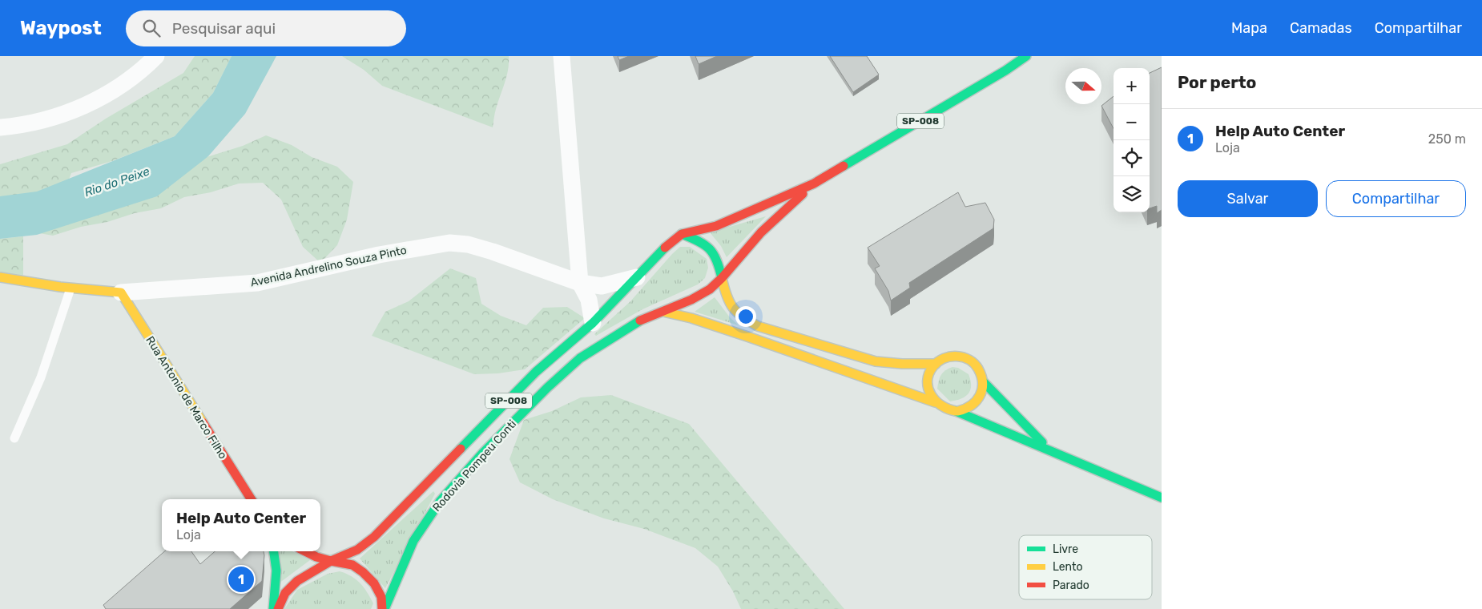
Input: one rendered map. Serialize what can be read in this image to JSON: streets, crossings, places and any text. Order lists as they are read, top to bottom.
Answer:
{
  "streets": {
    "main road": [
      "SP-008",
      "Avenida Andrelino Souza Pinto",
      "Rua Antonio de Marco Filho",
      "Rodovia Pompeu Conti"
    ]
  },
  "crossings": [
    ["SP-008", "Rodovia Pompeu Conti"],
    ["Avenida Andrelino Souza Pinto", "Rua Antonio de Marco Filho"],
    ["Avenida Andrelino Souza Pinto", "Rodovia Pompeu Conti"]
  ],
  "water": ["Rio do Peixe"],
  "legend": ["Livre", "Lento", "Parado"],
  "north": "right",
  "page": {
    "header": "Waypost",
    "search": "Pesquisar aqui",
    "nav": ["Mapa", "Camadas", "Compartilhar"],
    "heading": "Por perto",
    "map_buttons": ["+", "−"],
    "list": [
      {
        "mark": "1",
        "name": "Help Auto Center",
        "note": "Loja",
        "value": "250 m"
      }
    ],
    "buttons": ["Salvar", "Compartilhar"],
    "popup": ["Help Auto Center", "Loja"],
    "pins": "1"
  }
}
